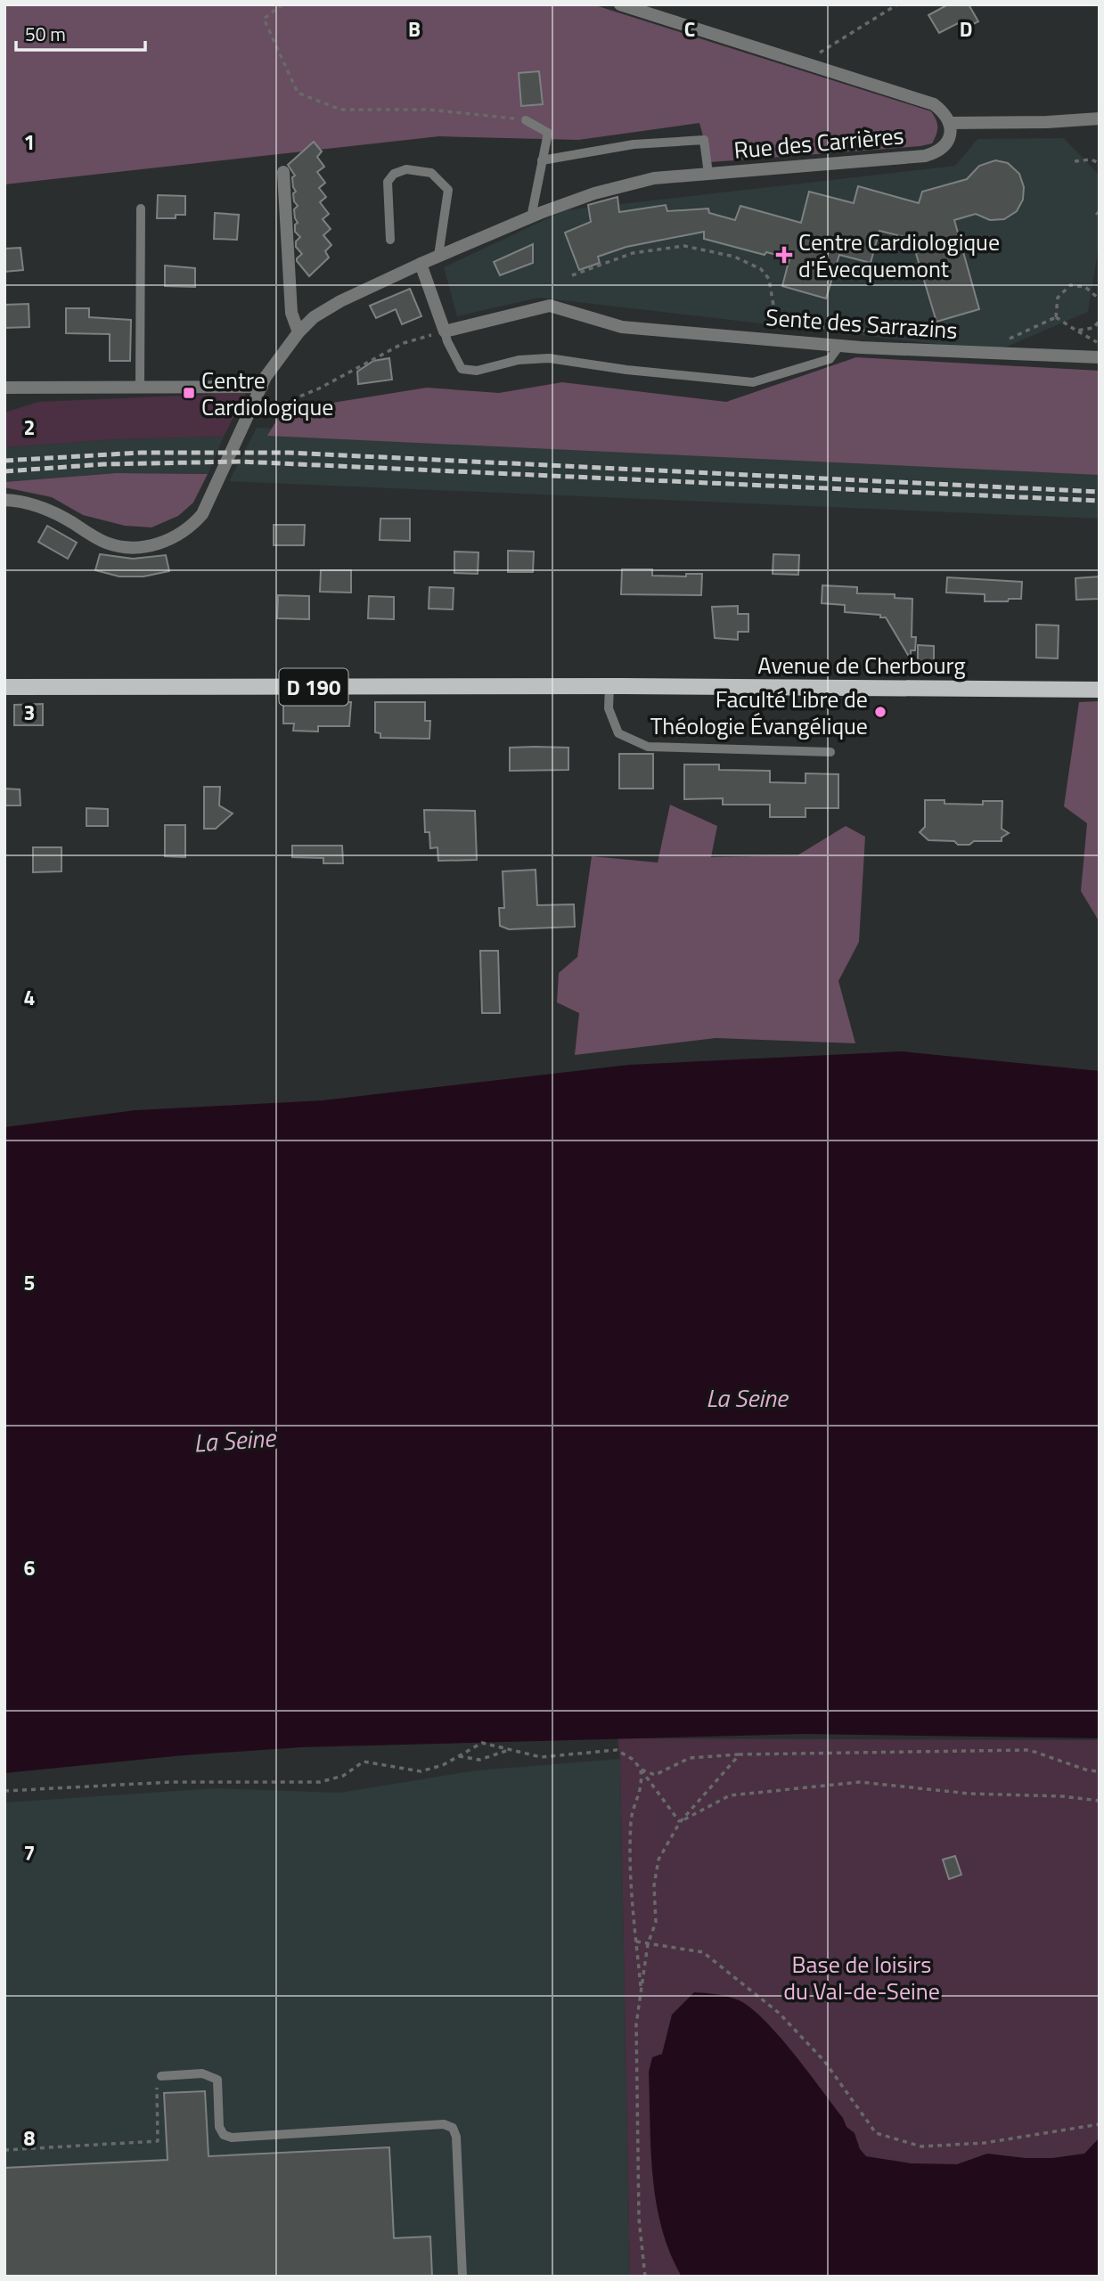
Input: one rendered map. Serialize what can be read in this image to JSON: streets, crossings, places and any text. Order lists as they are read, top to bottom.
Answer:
{
  "streets": {
    "main road": ["Avenue de Cherbourg", "D 190"],
    "street": ["Rue des Carrières", "Sente des Sarrazins"]
  },
  "crossings": [
    ["Avenue de Cherbourg", "D 190"]
  ],
  "water": ["La Seine"],
  "parks": ["Base de loisirs du Val-de-Seine"],
  "places": {
    "health": ["Centre Cardiologique d'Évecquemont"],
    "transit": ["Centre Cardiologique"],
    "other": ["Faculté Libre de Théologie Évangélique"]
  },
  "scale_bar": "50 m",
  "grid": {
    "columns": ["B", "C", "D"],
    "rows": [
      "1",
      "2",
      "3",
      "4",
      "5",
      "6",
      "7",
      "8"
    ]
  }
}
